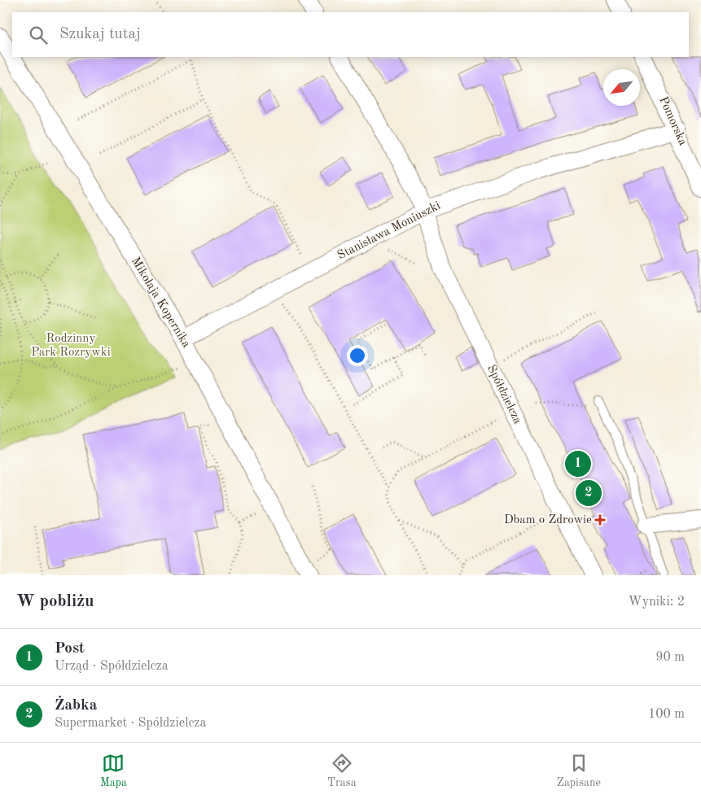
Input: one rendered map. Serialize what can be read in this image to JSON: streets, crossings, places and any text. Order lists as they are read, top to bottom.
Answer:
{
  "streets": {
    "street": [
      "Pomorska",
      "Stanisława Moniuszki",
      "Mikołaja Kopernika",
      "Spółdzielcza"
    ]
  },
  "crossings": [
    ["Pomorska", "Stanisława Moniuszki"],
    ["Stanisława Moniuszki", "Mikołaja Kopernika"],
    ["Stanisława Moniuszki", "Spółdzielcza"]
  ],
  "parks": ["Rodzinny Park Rozrywki"],
  "places": {
    "health": ["Dbam o Zdrowie"]
  },
  "north": "bottom left",
  "page": {
    "search": "Szukaj tutaj",
    "pins": ["1", "2"],
    "heading": ["W pobliżu", "Wyniki: 2"],
    "list": [
      {
        "mark": "1",
        "name": "Post",
        "note": "Urząd · Spółdzielcza",
        "value": "90 m"
      },
      {
        "mark": "2",
        "name": "Żabka",
        "note": "Supermarket · Spółdzielcza",
        "value": "100 m"
      }
    ],
    "nav": ["Mapa", "Trasa", "Zapisane"]
  }
}
